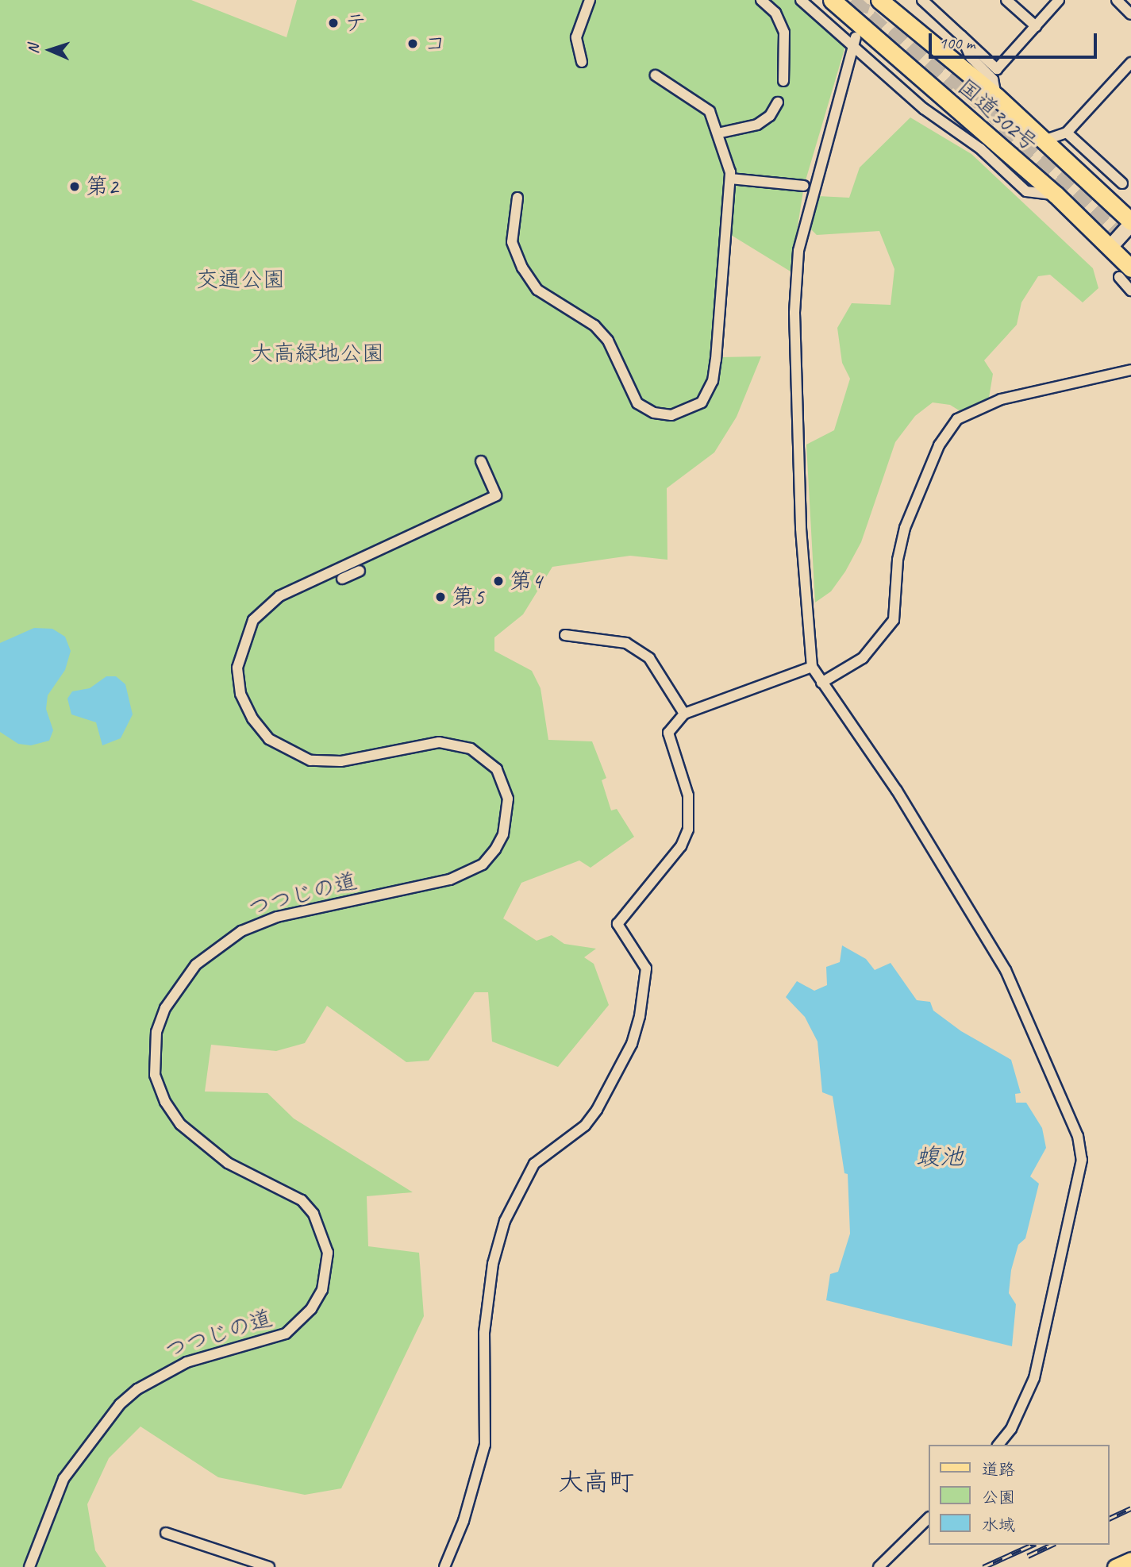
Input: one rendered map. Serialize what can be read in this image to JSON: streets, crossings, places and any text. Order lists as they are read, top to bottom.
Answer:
{
  "streets": {
    "highway": ["国道302号"],
    "street": ["つつじの道"]
  },
  "districts": ["大高町"],
  "water": ["蝮池"],
  "parks": ["交通公園", "大高緑地公園"],
  "places": [
    "テ",
    "コ",
    "第2",
    "第4",
    "第5"
  ],
  "legend": ["道路", "公園", "水域"],
  "scale_bar": "100 m",
  "north": "left"
}
